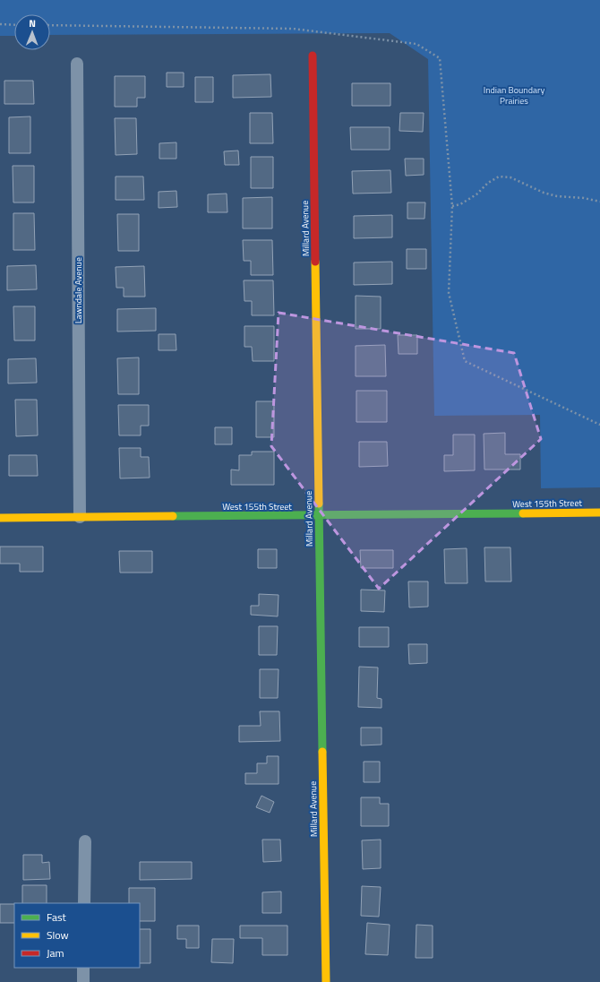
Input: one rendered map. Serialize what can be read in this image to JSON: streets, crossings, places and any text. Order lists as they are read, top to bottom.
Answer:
{
  "streets": {
    "street": ["Millard Avenue", "Lawndale Avenue", "West 155th Street"]
  },
  "crossings": [
    ["Millard Avenue", "West 155th Street"],
    ["Lawndale Avenue", "West 155th Street"]
  ],
  "parks": ["Indian Boundary Prairies"],
  "legend": ["Fast", "Slow", "Jam"],
  "north": "top"
}
